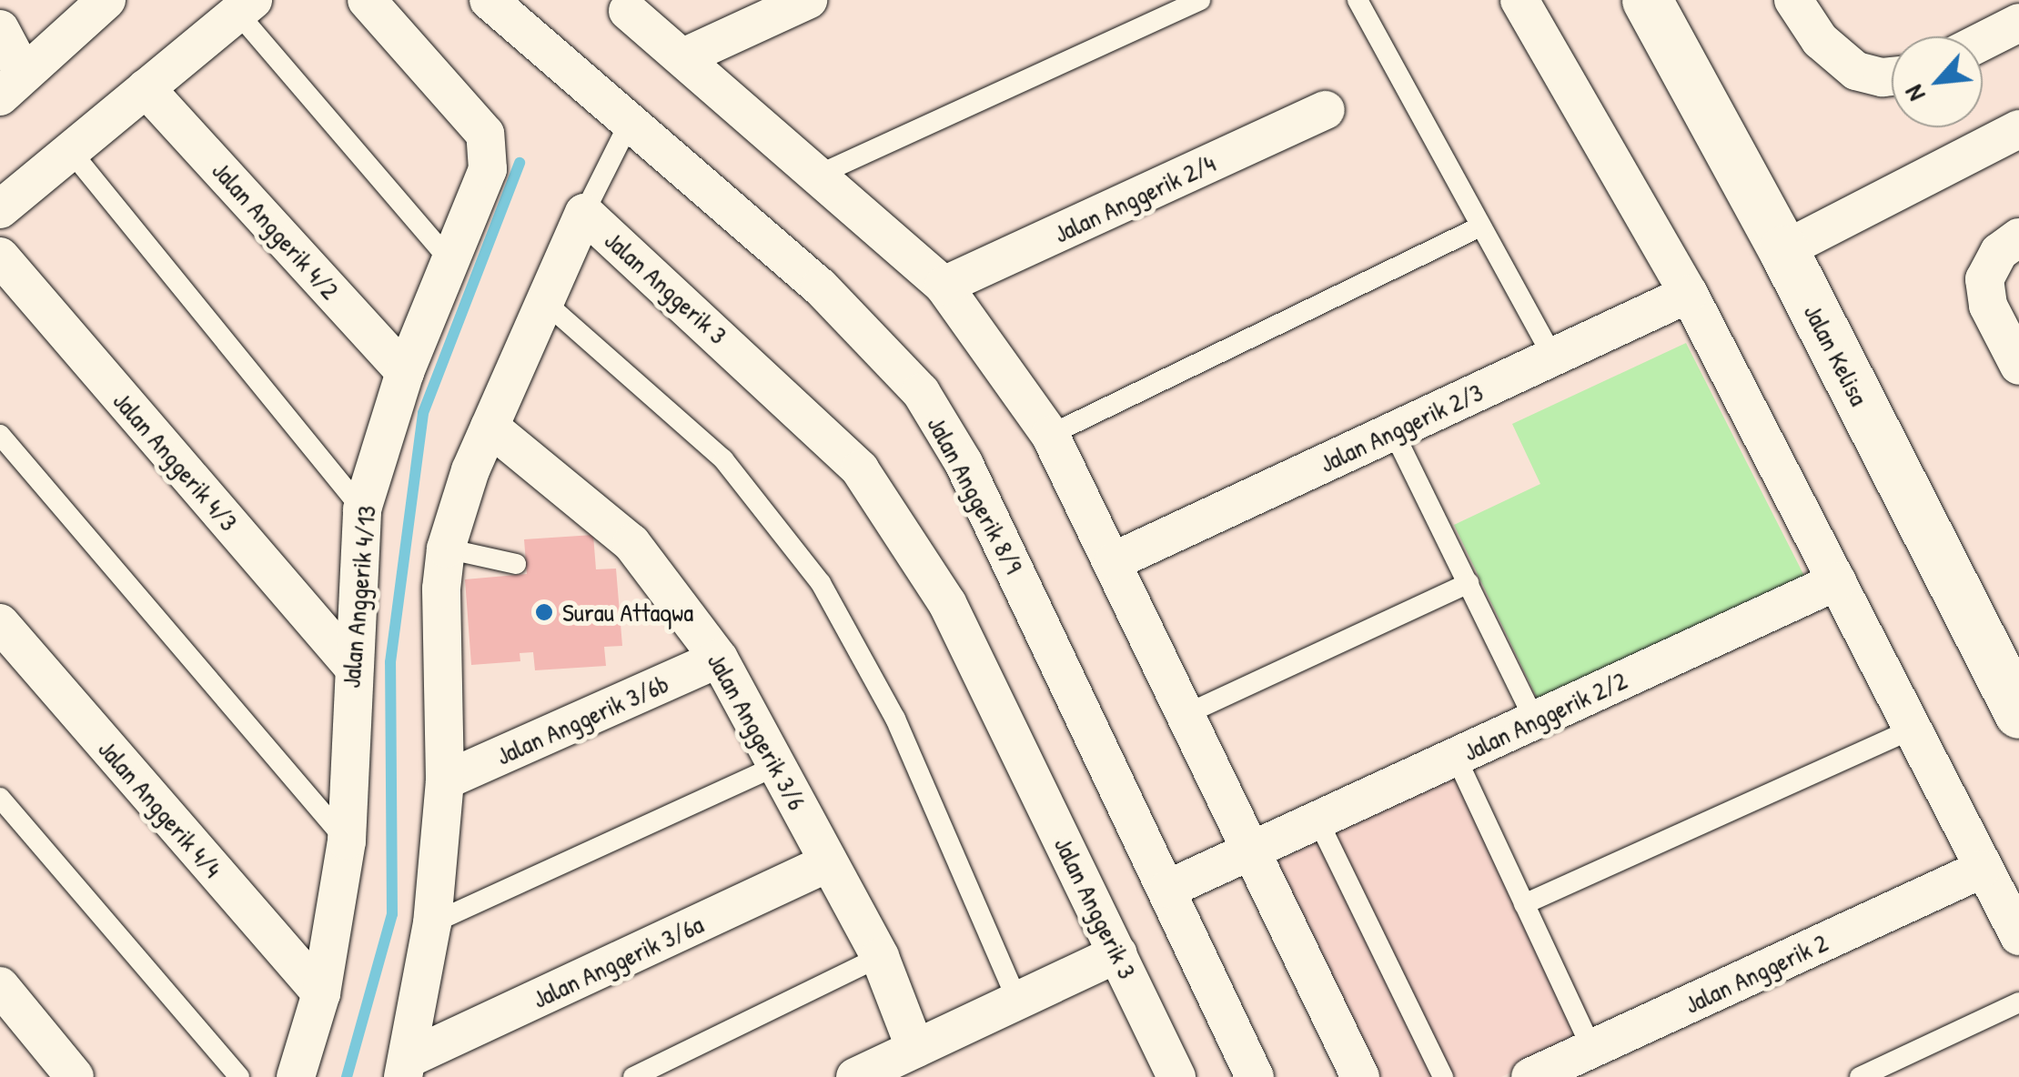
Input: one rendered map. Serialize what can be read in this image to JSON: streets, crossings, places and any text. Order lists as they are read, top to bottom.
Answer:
{
  "streets": {
    "main road": ["Jalan Kelisa"],
    "street": [
      "Jalan Anggerik 2/4",
      "Jalan Anggerik 4/2",
      "Jalan Anggerik 3",
      "Jalan Anggerik 2/3",
      "Jalan Anggerik 4/3",
      "Jalan Anggerik 8/9",
      "Jalan Anggerik 4/13",
      "Jalan Anggerik 2/2",
      "Jalan Anggerik 3/6b",
      "Jalan Anggerik 3/6",
      "Jalan Anggerik 4/4",
      "Jalan Anggerik 3/6a",
      "Jalan Anggerik 2"
    ]
  },
  "crossings": [
    ["Jalan Anggerik 4/2", "Jalan Anggerik 4/13"],
    ["Jalan Anggerik 3", "Jalan Anggerik 3/6b"],
    ["Jalan Anggerik 3", "Jalan Anggerik 3/6"],
    ["Jalan Anggerik 3", "Jalan Anggerik 3/6a"],
    ["Jalan Anggerik 4/3", "Jalan Anggerik 4/13"],
    ["Jalan Anggerik 8/9", "Jalan Anggerik 2/2"],
    ["Jalan Anggerik 4/13", "Jalan Anggerik 4/4"],
    ["Jalan Anggerik 3/6b", "Jalan Anggerik 3/6"],
    ["Jalan Anggerik 3/6", "Jalan Anggerik 3/6a"]
  ],
  "places": ["Surau Attaqwa"],
  "north": "bottom left"
}
